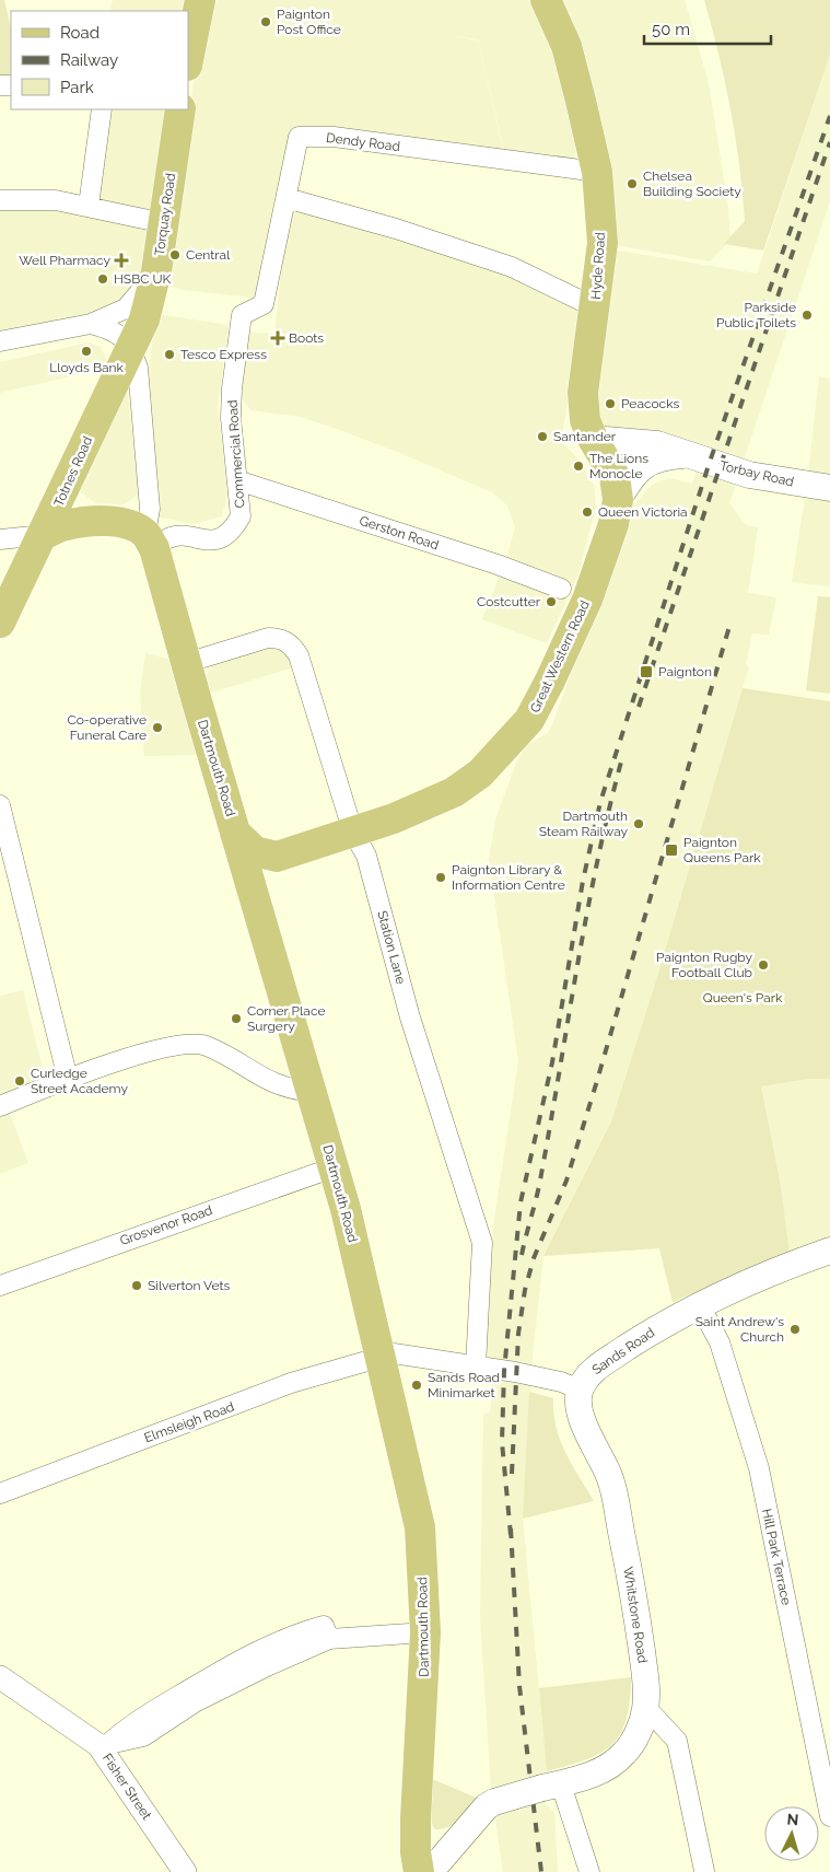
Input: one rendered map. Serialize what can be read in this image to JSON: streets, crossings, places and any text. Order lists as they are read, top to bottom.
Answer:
{
  "streets": {
    "main road": [
      "Torquay Road",
      "Hyde Road",
      "Totnes Road",
      "Torbay Road",
      "Great Western Road",
      "Dartmouth Road",
      "Sands Road",
      "Whitstone Road"
    ],
    "street": [
      "Dendy Road",
      "Commercial Road",
      "Gerston Road",
      "Station Lane",
      "Grosvenor Road",
      "Elmsleigh Road",
      "Hill Park Terrace",
      "Fisher Street"
    ]
  },
  "crossings": [
    ["Dendy Road", "Hyde Road"],
    ["Dendy Road", "Commercial Road"],
    ["Torquay Road", "Totnes Road"],
    ["Hyde Road", "Torbay Road"],
    ["Hyde Road", "Great Western Road"],
    ["Commercial Road", "Gerston Road"],
    ["Commercial Road", "Dartmouth Road"],
    ["Totnes Road", "Dartmouth Road"],
    ["Torbay Road", "Great Western Road"],
    ["Great Western Road", "Station Lane"],
    ["Dartmouth Road", "Station Lane"],
    ["Dartmouth Road", "Grosvenor Road"],
    ["Dartmouth Road", "Elmsleigh Road"],
    ["Sands Road", "Hill Park Terrace"],
    ["Sands Road", "Whitstone Road"]
  ],
  "parks": ["Queen's Park"],
  "places": {
    "other": [
      "Paignton Post Office",
      "Chelsea Building Society",
      "Central",
      "HSBC UK",
      "Parkside Public Toilets",
      "Lloyds Bank",
      "Tesco Express",
      "Peacocks",
      "Santander",
      "The Lions Monocle",
      "Queen Victoria",
      "Costcutter",
      "Co-operative Funeral Care",
      "Dartmouth Steam Railway",
      "Paignton Library & Information Centre",
      "Paignton Rugby Football Club",
      "Corner Place Surgery",
      "Curledge Street Academy",
      "Silverton Vets",
      "Saint Andrew's Church",
      "Sands Road Minimarket"
    ],
    "health": ["Well Pharmacy", "Boots"],
    "transit": ["Paignton", "Paignton Queens Park"]
  },
  "legend": ["Road", "Railway", "Park"],
  "scale_bar": "50 m",
  "north": "top"
}
